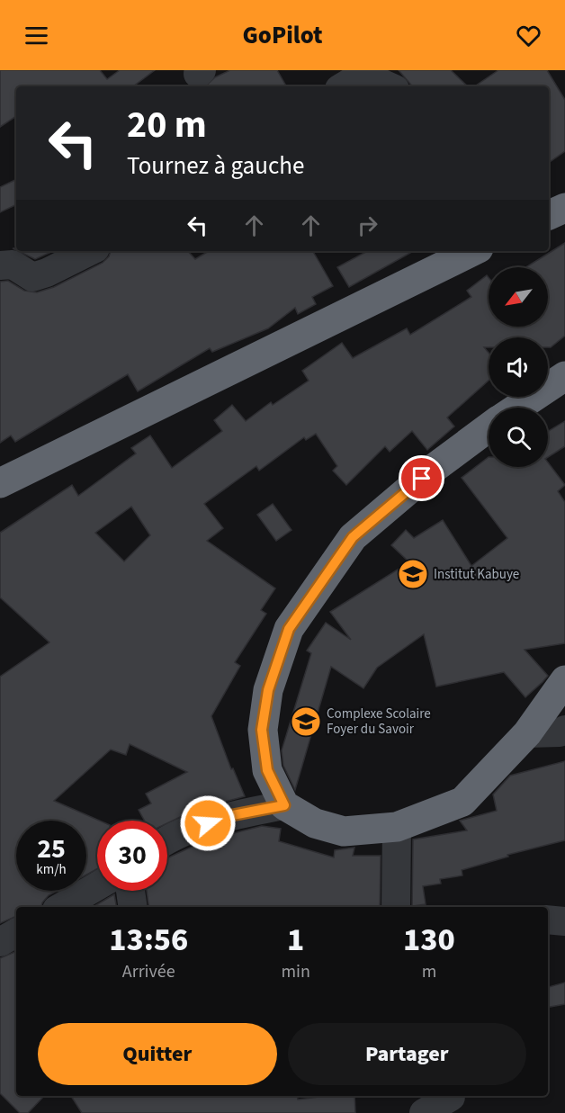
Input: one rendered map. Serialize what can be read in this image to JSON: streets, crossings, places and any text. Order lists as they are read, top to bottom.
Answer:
{
  "places": {
    "school or university": ["Institut Kabuye", "Complexe Scolaire Foyer du Savoir"]
  },
  "north": "bottom left",
  "page": {
    "header": "GoPilot",
    "turn": ["20 m", "Tournez à gauche"],
    "speed": "25 km/h",
    "limit": "30",
    "eta": [
      "13:56",
      "Arrivée",
      "1",
      "min",
      "130",
      "m"
    ],
    "buttons": ["Quitter", "Partager"]
  }
}
